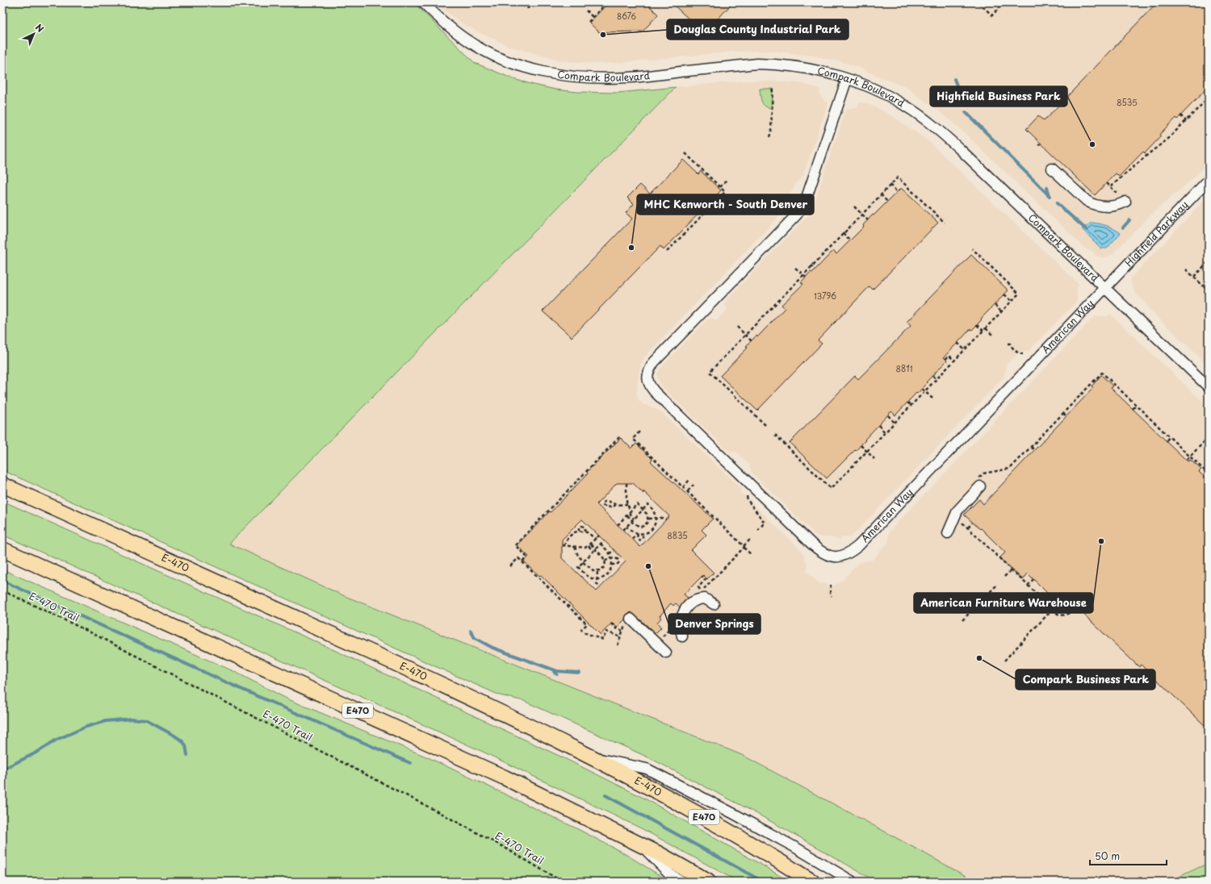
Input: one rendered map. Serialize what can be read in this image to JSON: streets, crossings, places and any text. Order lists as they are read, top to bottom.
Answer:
{
  "streets": {
    "highway": ["E-470", "E470"],
    "street": ["Compark Boulevard", "Highfield Parkway", "American Way"],
    "path": ["E-470 Trail"]
  },
  "crossings": [
    ["Compark Boulevard", "Highfield Parkway"],
    ["Compark Boulevard", "American Way"],
    ["Highfield Parkway", "American Way"]
  ],
  "places": [
    "Douglas County Industrial Park",
    "Highfield Business Park",
    "MHC Kenworth - South Denver",
    "American Furniture Warehouse",
    "Denver Springs",
    "Compark Business Park"
  ],
  "house_numbers": [
    "8676",
    "8535",
    "13796",
    "8811",
    "8835"
  ],
  "scale_bar": "50 m",
  "north": "top right"
}
